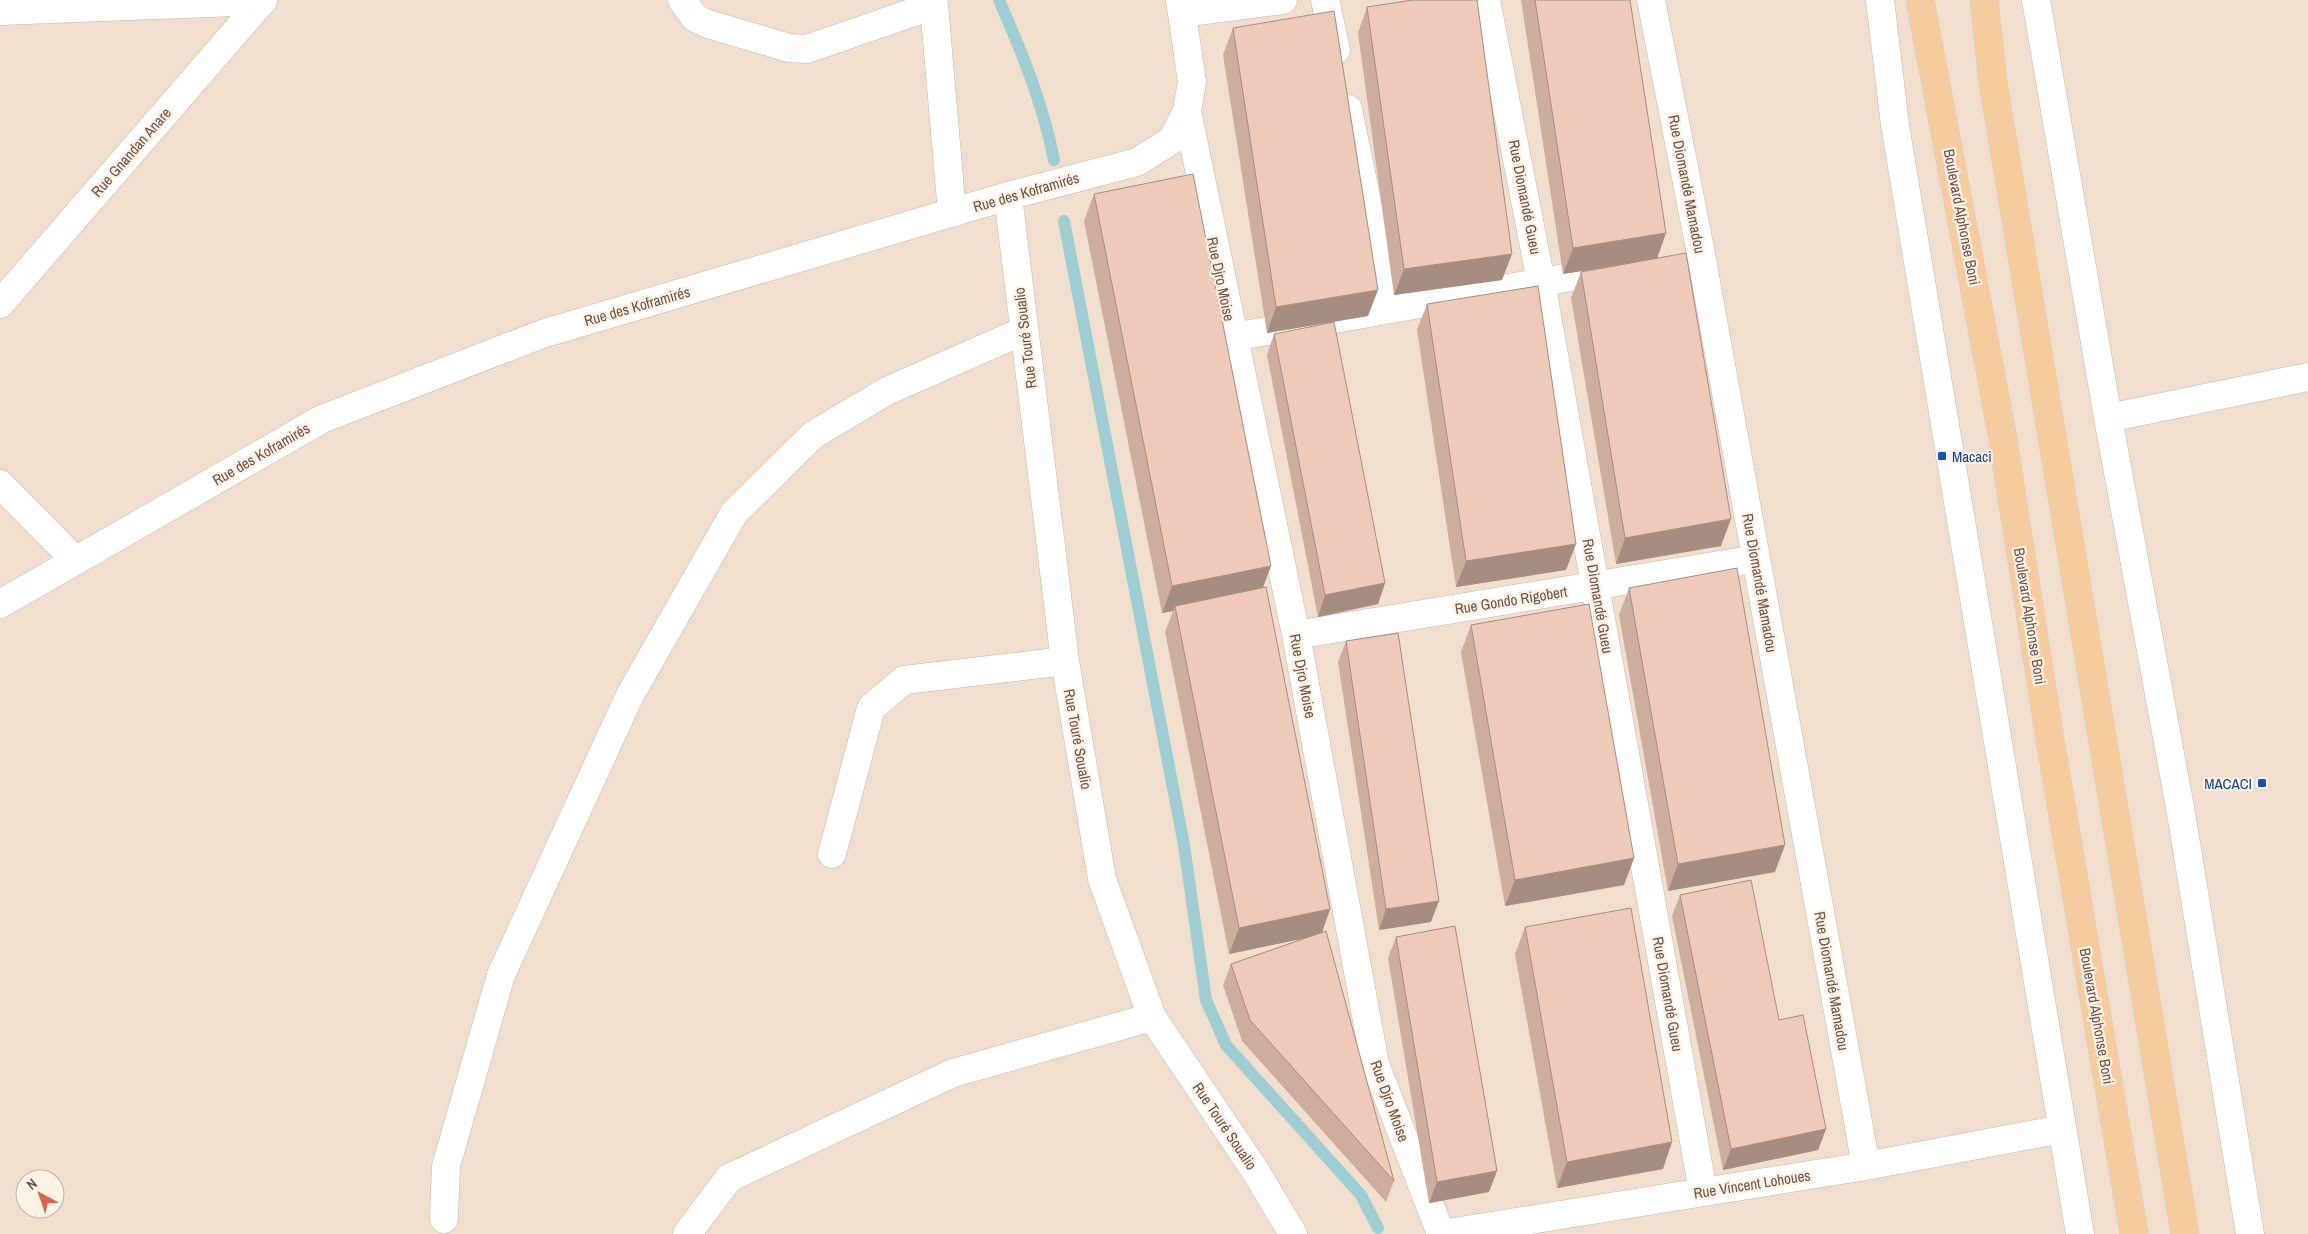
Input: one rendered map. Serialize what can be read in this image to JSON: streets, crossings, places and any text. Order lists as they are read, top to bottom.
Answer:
{
  "streets": {
    "main road": ["Boulevard Alphonse Boni"],
    "street": [
      "Rue Gnandan Anare",
      "Rue Diomandé Mamadou",
      "Rue des Koframirés",
      "Rue Diomandé Gueu",
      "Rue Djro Moise",
      "Rue Touré Soualio",
      "Rue Gondo Rigobert",
      "Rue Vincent Lohoues"
    ]
  },
  "crossings": [
    ["Rue Diomandé Mamadou", "Rue Gondo Rigobert"],
    ["Rue Diomandé Mamadou", "Rue Vincent Lohoues"],
    ["Rue des Koframirés", "Rue Djro Moise"],
    ["Rue des Koframirés", "Rue Touré Soualio"],
    ["Rue Diomandé Gueu", "Rue Gondo Rigobert"],
    ["Rue Diomandé Gueu", "Rue Vincent Lohoues"],
    ["Rue Djro Moise", "Rue Gondo Rigobert"],
    ["Rue Djro Moise", "Rue Vincent Lohoues"]
  ],
  "places": {
    "transit": ["Macaci", "MACACI"]
  },
  "north": "top left"
}
